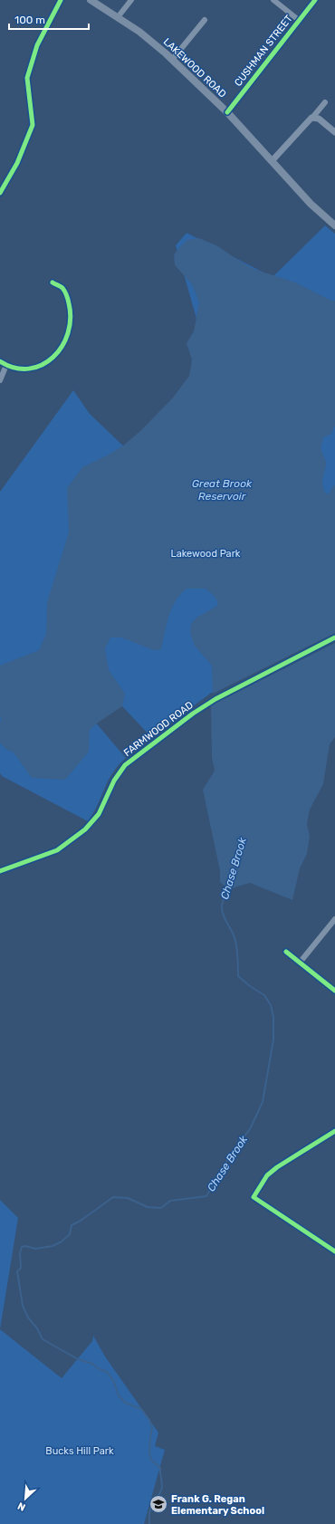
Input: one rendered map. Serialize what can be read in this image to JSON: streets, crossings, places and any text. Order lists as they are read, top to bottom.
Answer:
{
  "streets": {
    "main road": ["LAKEWOOD ROAD"],
    "street": ["CUSHMAN STREET", "FARMWOOD ROAD"]
  },
  "crossings": [
    ["CUSHMAN STREET", "LAKEWOOD ROAD"]
  ],
  "water": ["Great Brook Reservoir", "Chase Brook"],
  "parks": ["Lakewood Park", "Bucks Hill Park"],
  "places": {
    "school or university": ["Frank G. Regan Elementary School"]
  },
  "scale_bar": "100 m",
  "north": "bottom left"
}
